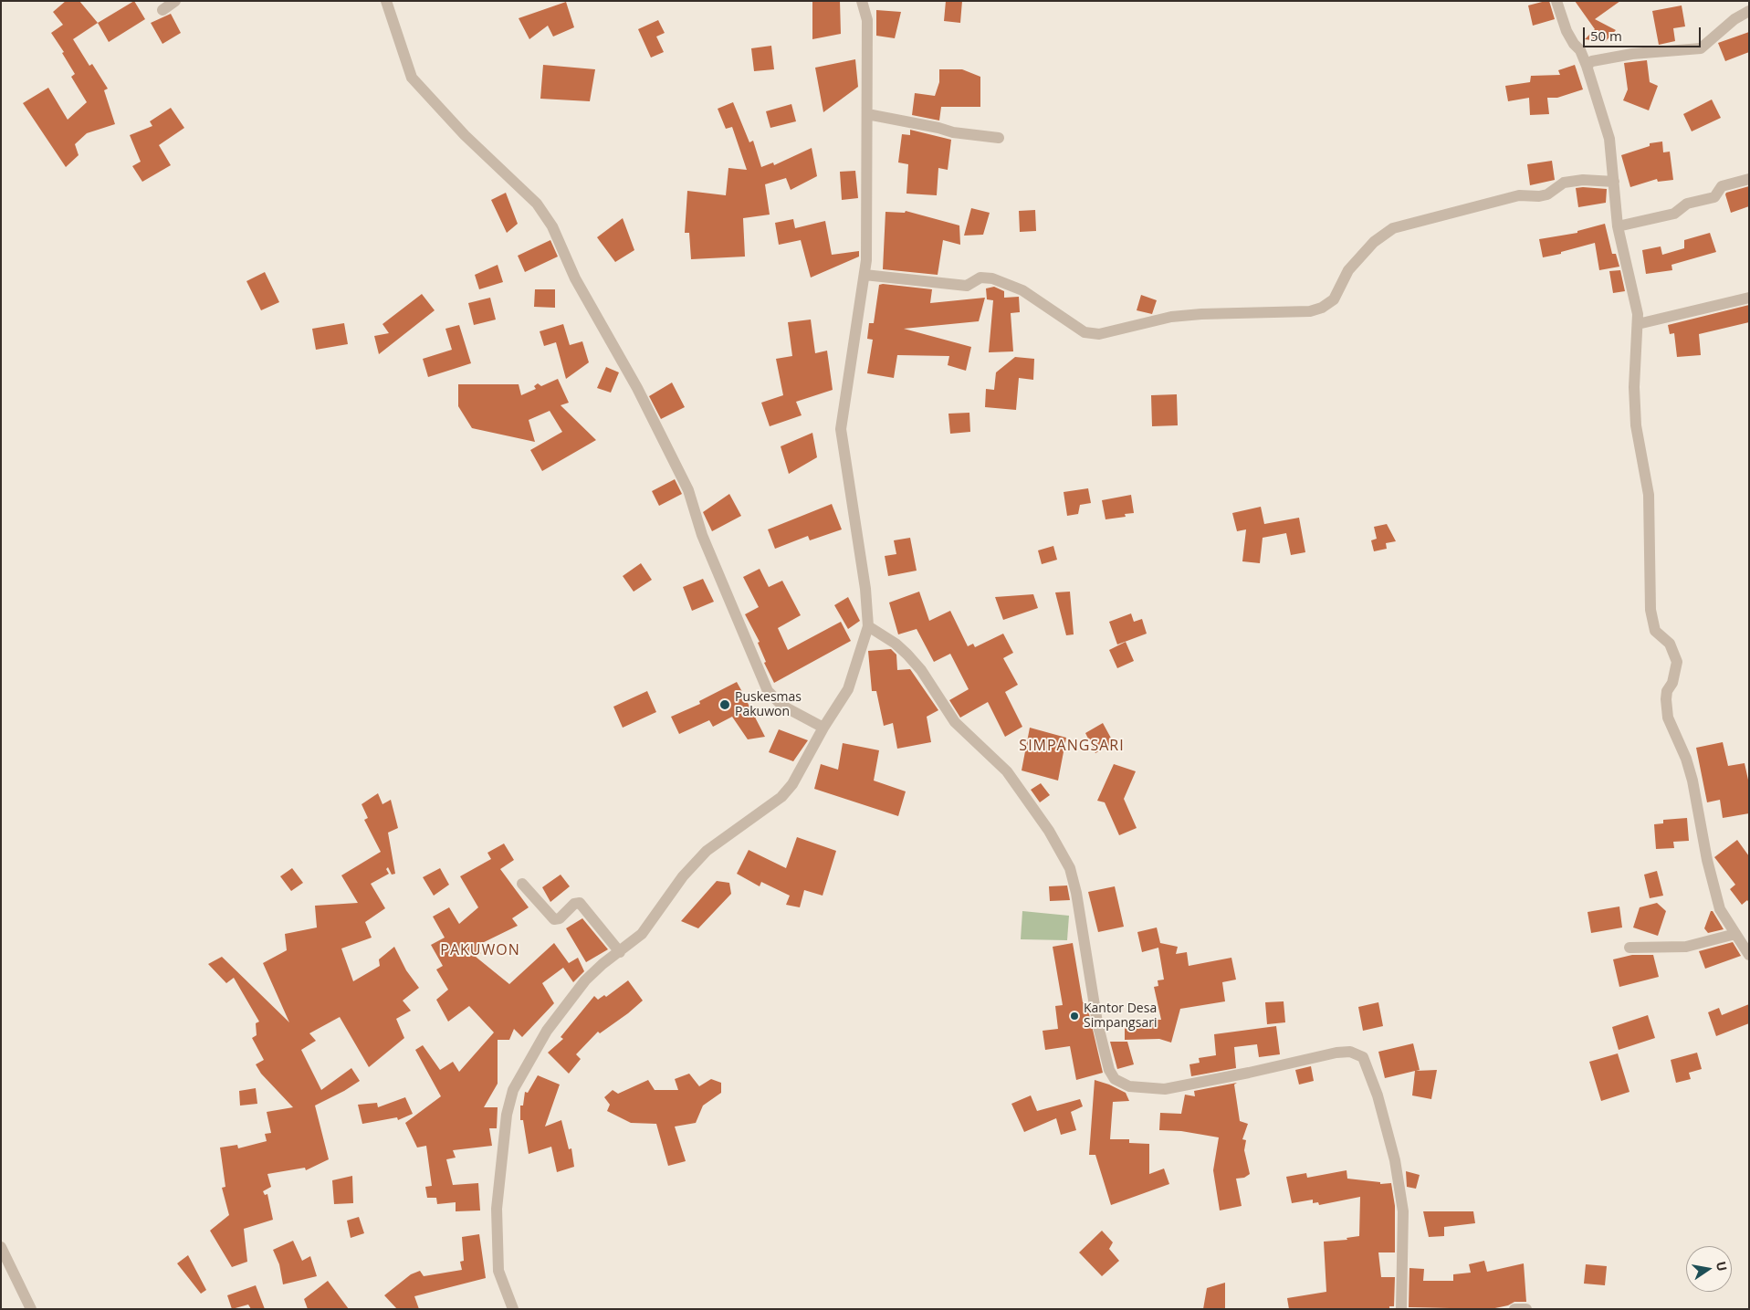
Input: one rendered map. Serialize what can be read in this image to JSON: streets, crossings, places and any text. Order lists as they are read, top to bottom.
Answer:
{
  "districts": ["SIMPANGSARI", "PAKUWON"],
  "places": ["Puskesmas Pakuwon", "Kantor Desa Simpangsari"],
  "scale_bar": "50 m",
  "north": "right"
}
